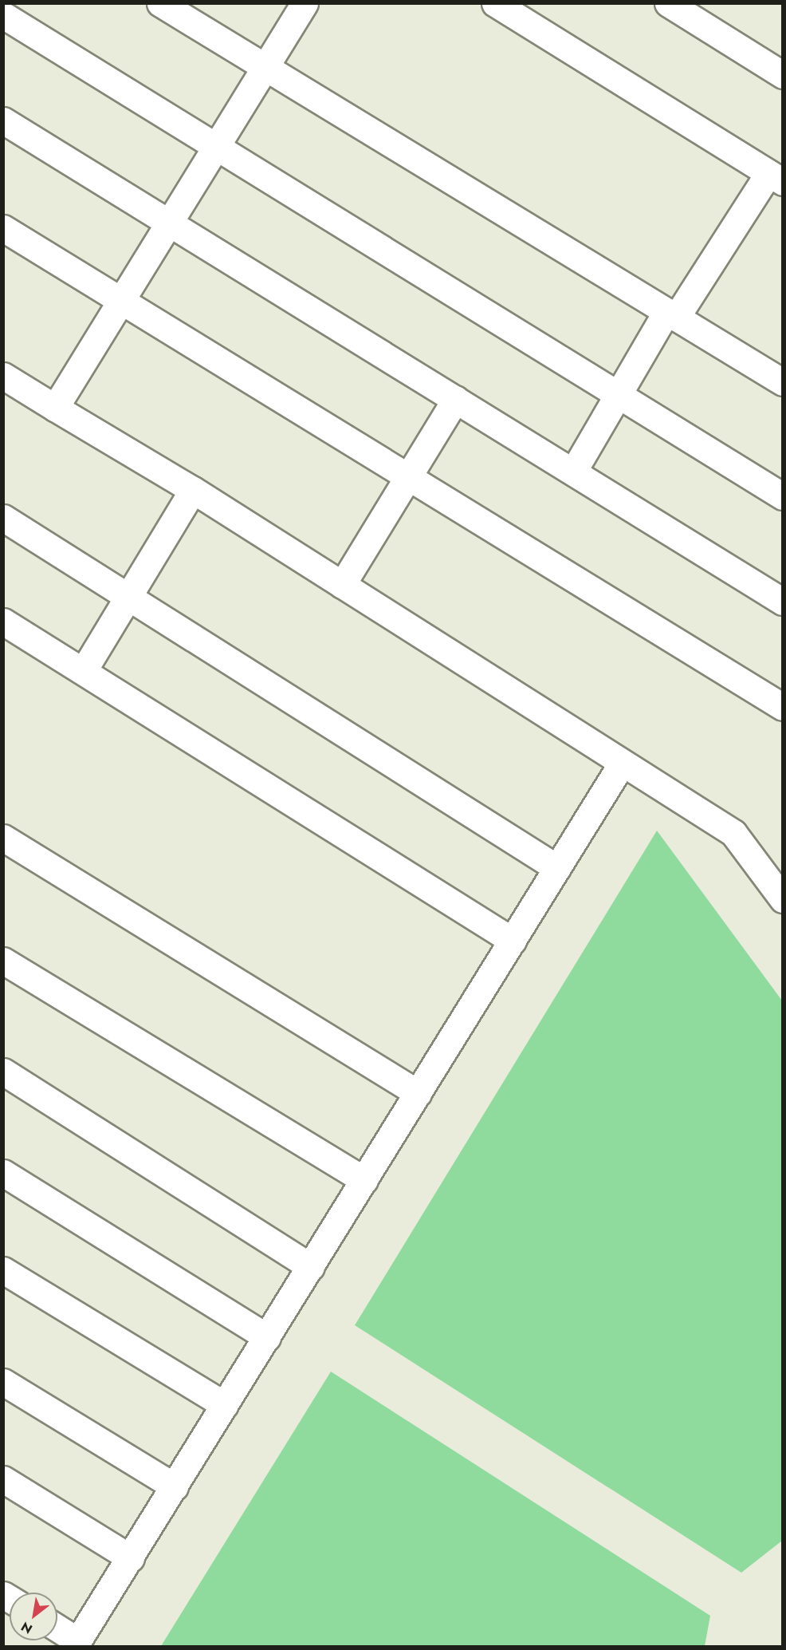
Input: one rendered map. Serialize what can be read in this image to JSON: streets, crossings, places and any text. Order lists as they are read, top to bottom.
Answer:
{
  "north": "bottom left"
}
